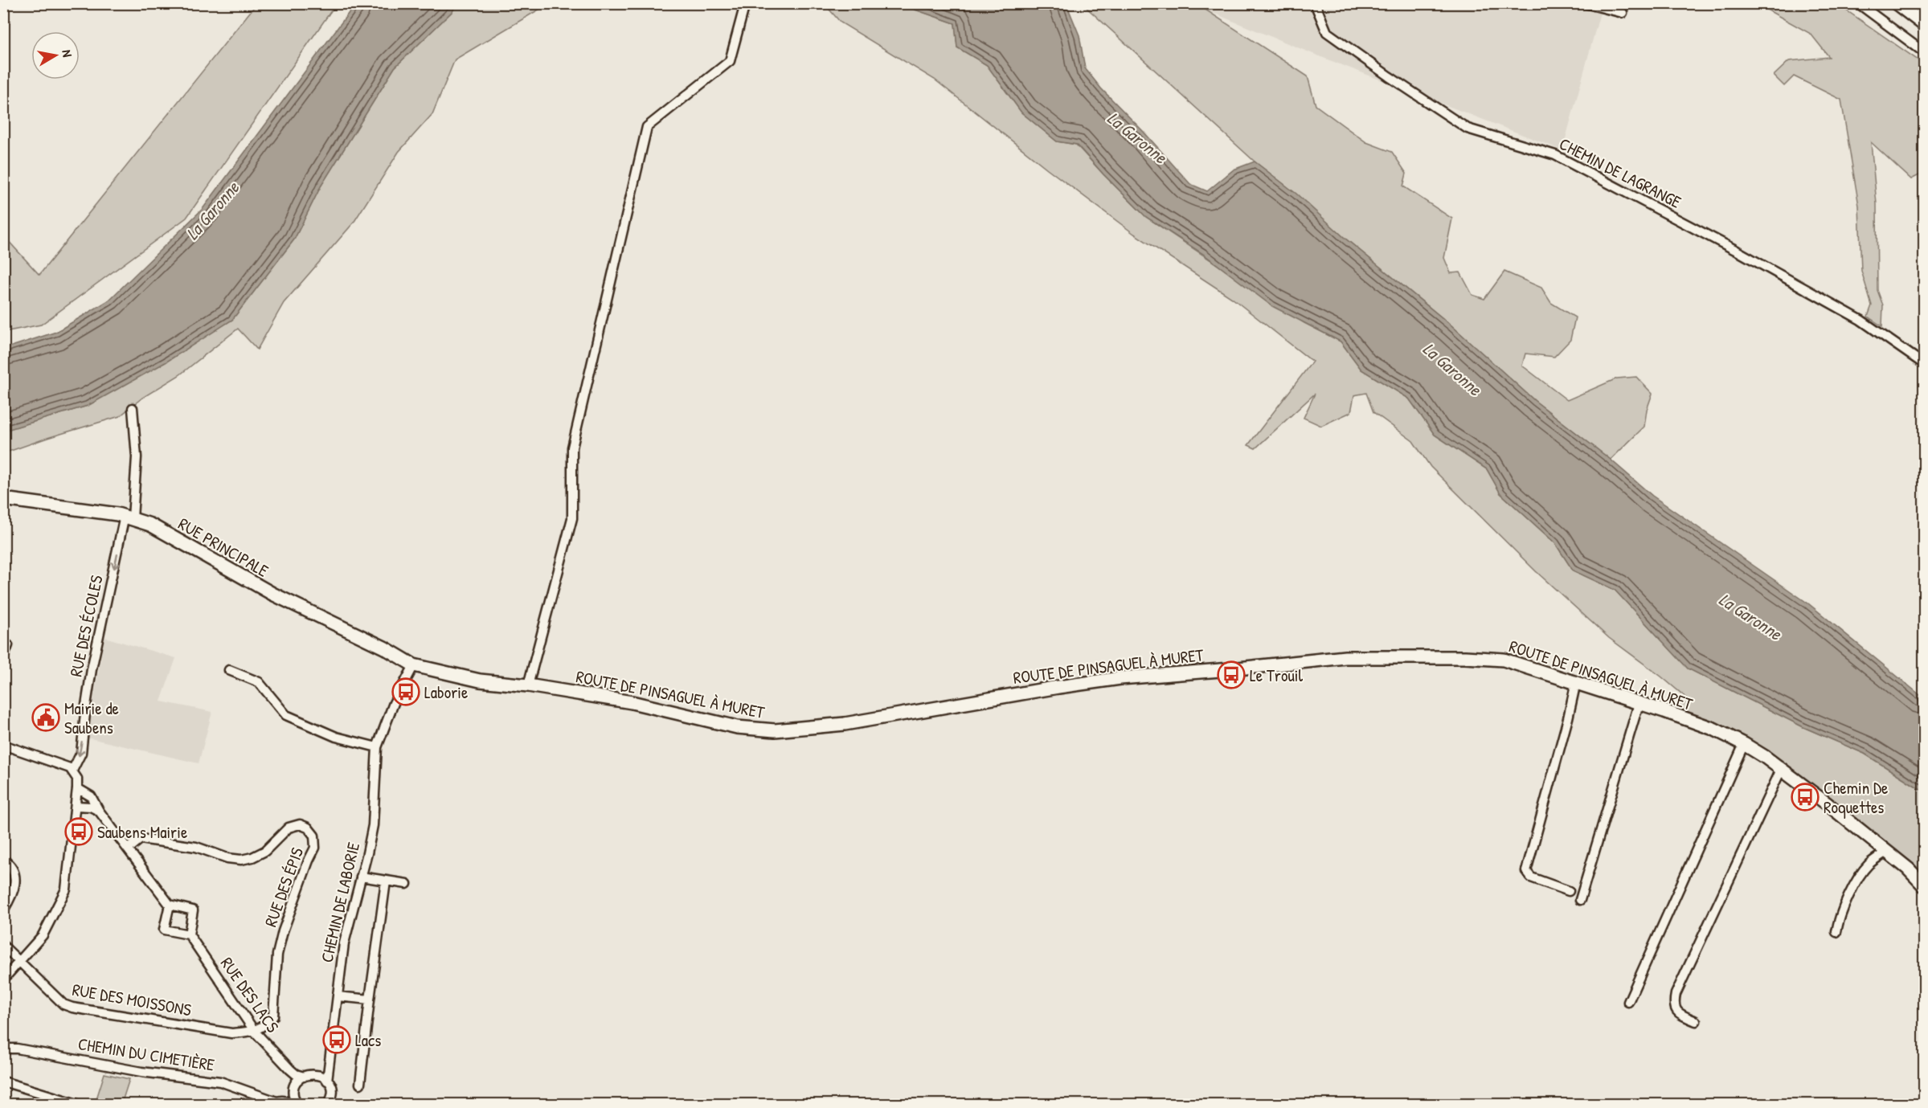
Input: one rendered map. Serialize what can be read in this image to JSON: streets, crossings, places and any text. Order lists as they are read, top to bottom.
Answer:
{
  "streets": {
    "street": [
      "CHEMIN DE LAGRANGE",
      "RUE PRINCIPALE",
      "RUE DES ÉCOLES",
      "ROUTE DE PINSAGUEL À MURET",
      "RUE DES ÉPIS",
      "CHEMIN DE LABORIE",
      "RUE DES LACS",
      "RUE DES MOISSONS",
      "CHEMIN DU CIMETIÈRE"
    ]
  },
  "crossings": [
    ["RUE PRINCIPALE", "RUE DES ÉCOLES"],
    ["RUE PRINCIPALE", "CHEMIN DE LABORIE"],
    ["RUE DES ÉPIS", "RUE DES LACS"],
    ["RUE DES ÉPIS", "RUE DES MOISSONS"],
    ["RUE DES LACS", "RUE DES MOISSONS"],
    ["RUE DES LACS", "CHEMIN DU CIMETIÈRE"]
  ],
  "one_way": ["RUE DES ÉCOLES"],
  "water": ["La Garonne"],
  "places": {
    "bus stop": [
      "Le Trouil",
      "Laborie",
      "Chemin De Roquettes",
      "Saubens Mairie",
      "Lacs"
    ],
    "public building": ["Mairie de Saubens"]
  },
  "north": "right"
}
